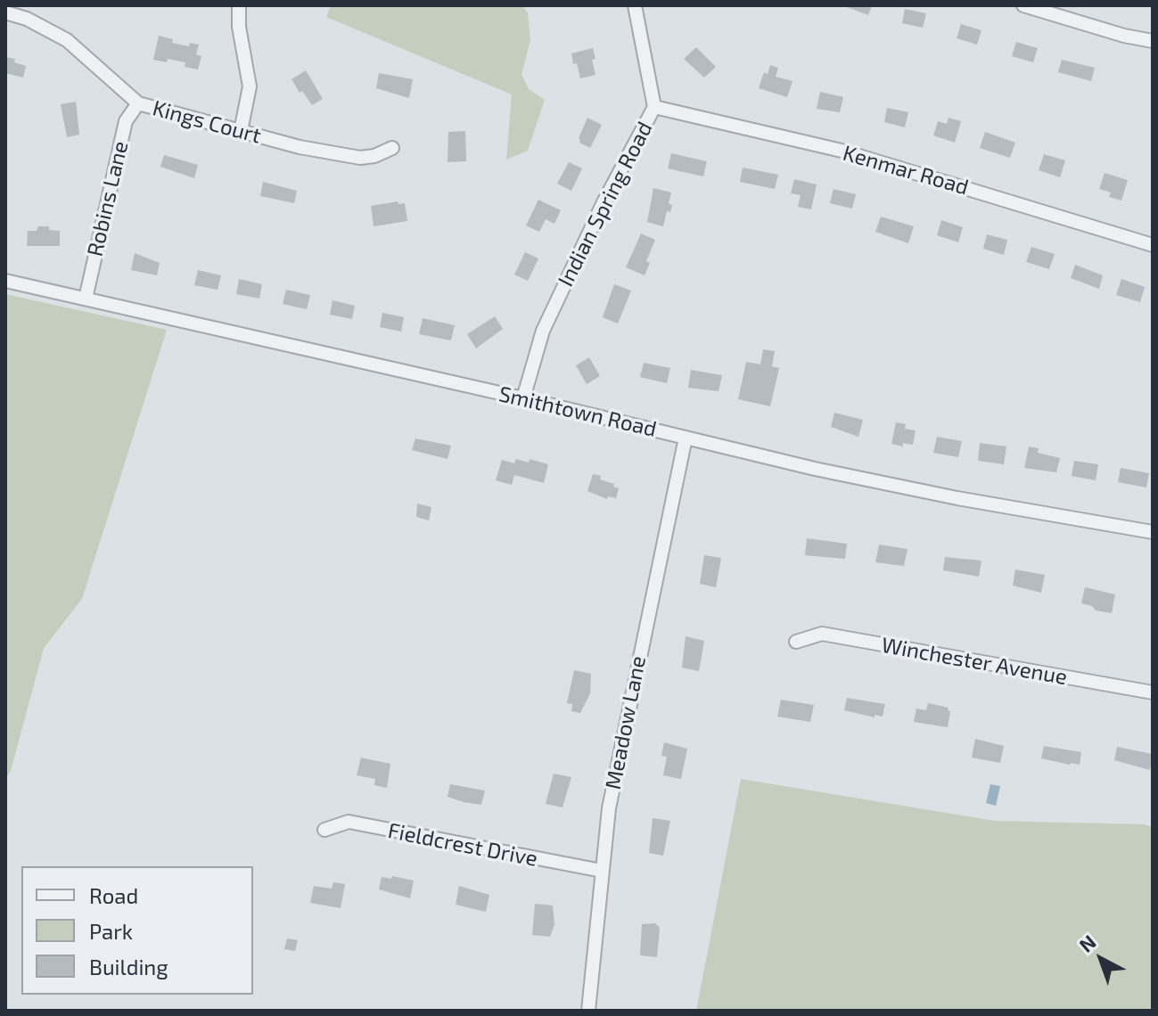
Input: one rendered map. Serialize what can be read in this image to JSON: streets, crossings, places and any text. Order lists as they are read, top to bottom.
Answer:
{
  "streets": {
    "street": [
      "Kings Court",
      "Kenmar Road",
      "Robins Lane",
      "Indian Spring Road",
      "Smithtown Road",
      "Winchester Avenue",
      "Meadow Lane",
      "Fieldcrest Drive"
    ]
  },
  "crossings": [
    ["Kings Court", "Robins Lane"],
    ["Kenmar Road", "Indian Spring Road"],
    ["Robins Lane", "Smithtown Road"],
    ["Indian Spring Road", "Smithtown Road"],
    ["Smithtown Road", "Meadow Lane"],
    ["Meadow Lane", "Fieldcrest Drive"]
  ],
  "legend": ["Road", "Park", "Building"],
  "north": "top left"
}
